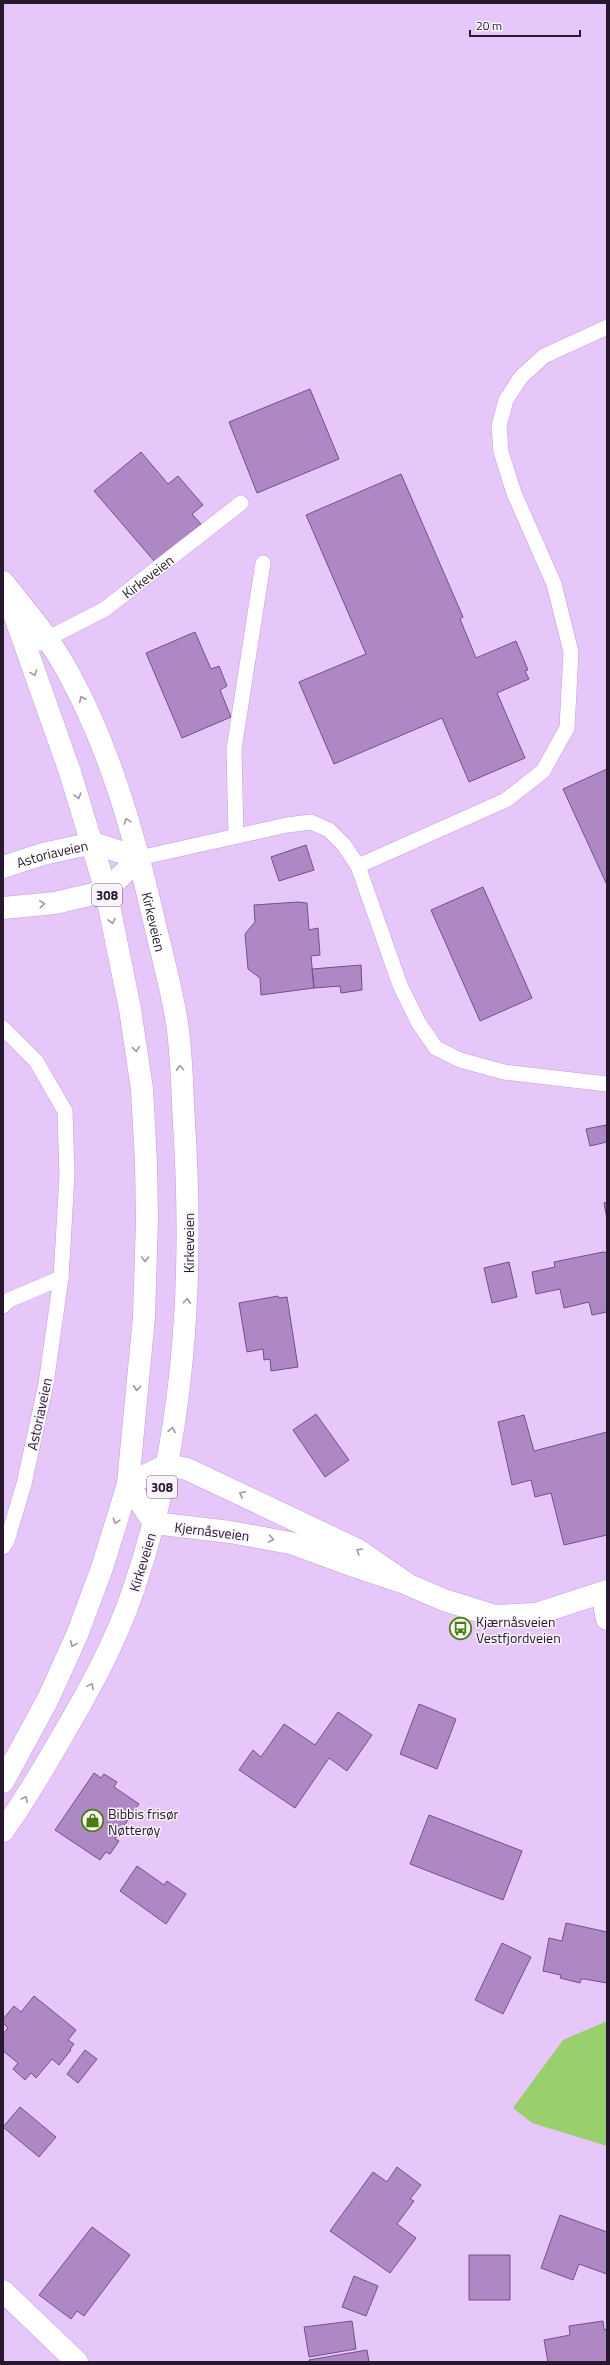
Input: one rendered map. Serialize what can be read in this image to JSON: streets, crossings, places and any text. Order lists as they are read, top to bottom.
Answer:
{
  "streets": {
    "main road": [
      "Kirkeveien",
      "Astoriaveien",
      "308",
      "Kjernåsveien"
    ]
  },
  "crossings": [
    ["Kirkeveien", "Astoriaveien"],
    ["Kirkeveien", "Kjernåsveien"]
  ],
  "places": {
    "bus stop": ["Kjærnåsveien Vestfjordveien"],
    "shop": ["Bibbis frisør Nøtterøy"]
  },
  "scale_bar": "20 m"
}
